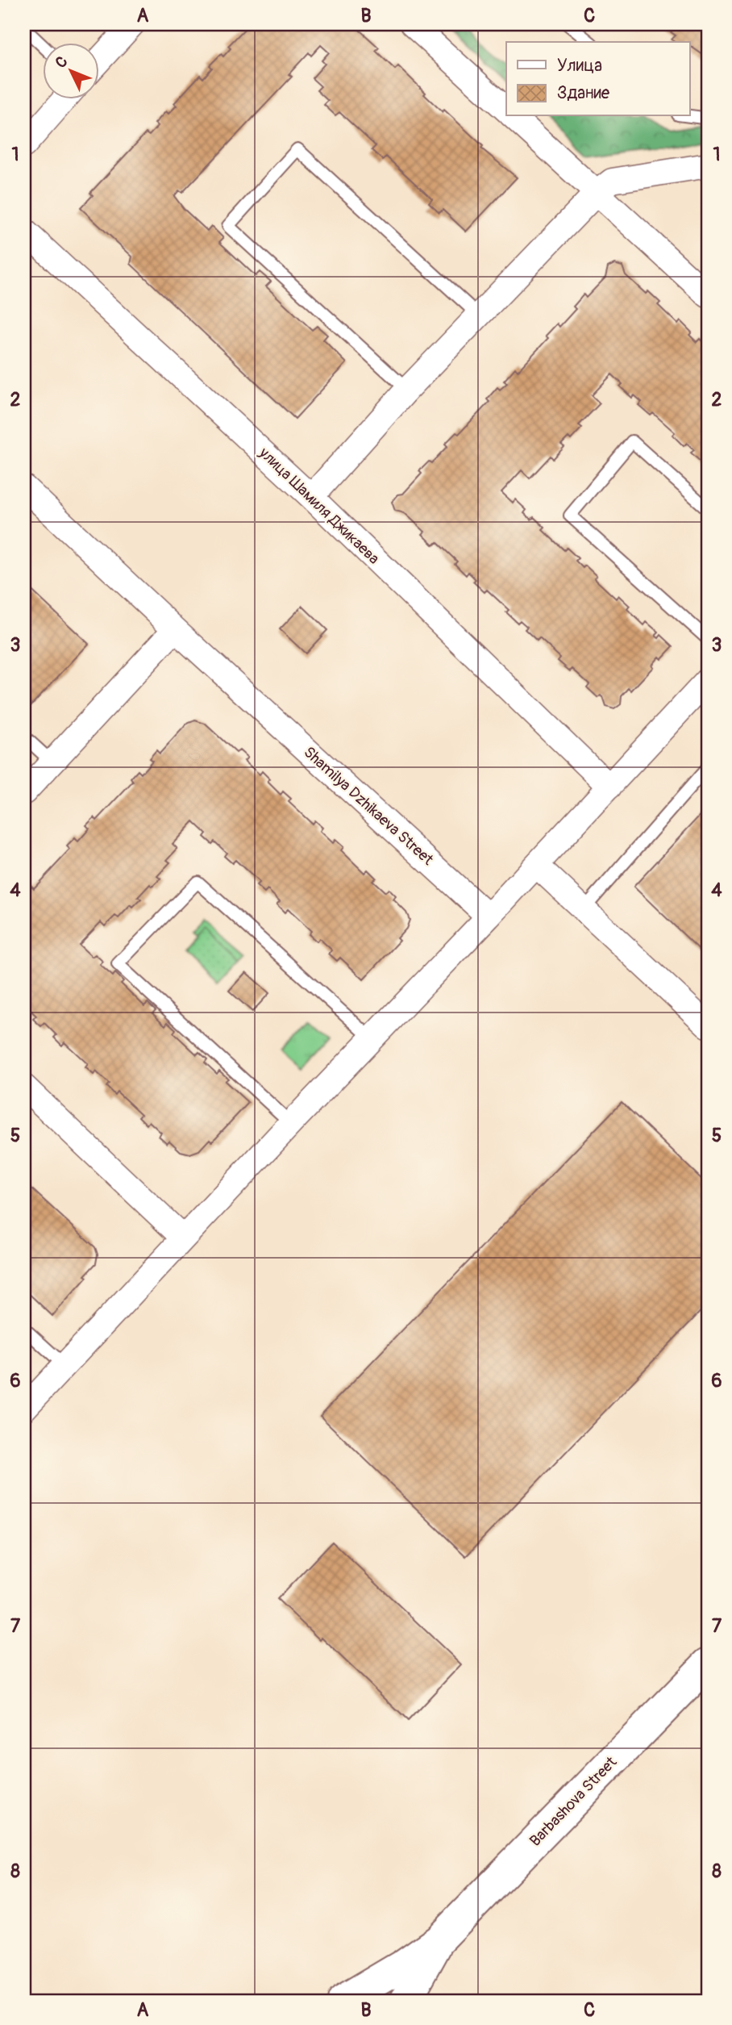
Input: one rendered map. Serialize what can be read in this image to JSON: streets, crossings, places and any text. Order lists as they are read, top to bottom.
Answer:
{
  "streets": {
    "main road": ["Barbashova Street"],
    "street": ["улица Шамиля Джикаева", "Shamilya Dzhikaeva Street"]
  },
  "legend": ["Улица", "Здание"],
  "north": "top left",
  "grid": {
    "columns": ["A", "B", "C"],
    "rows": [
      "1",
      "2",
      "3",
      "4",
      "5",
      "6",
      "7",
      "8"
    ]
  }
}
